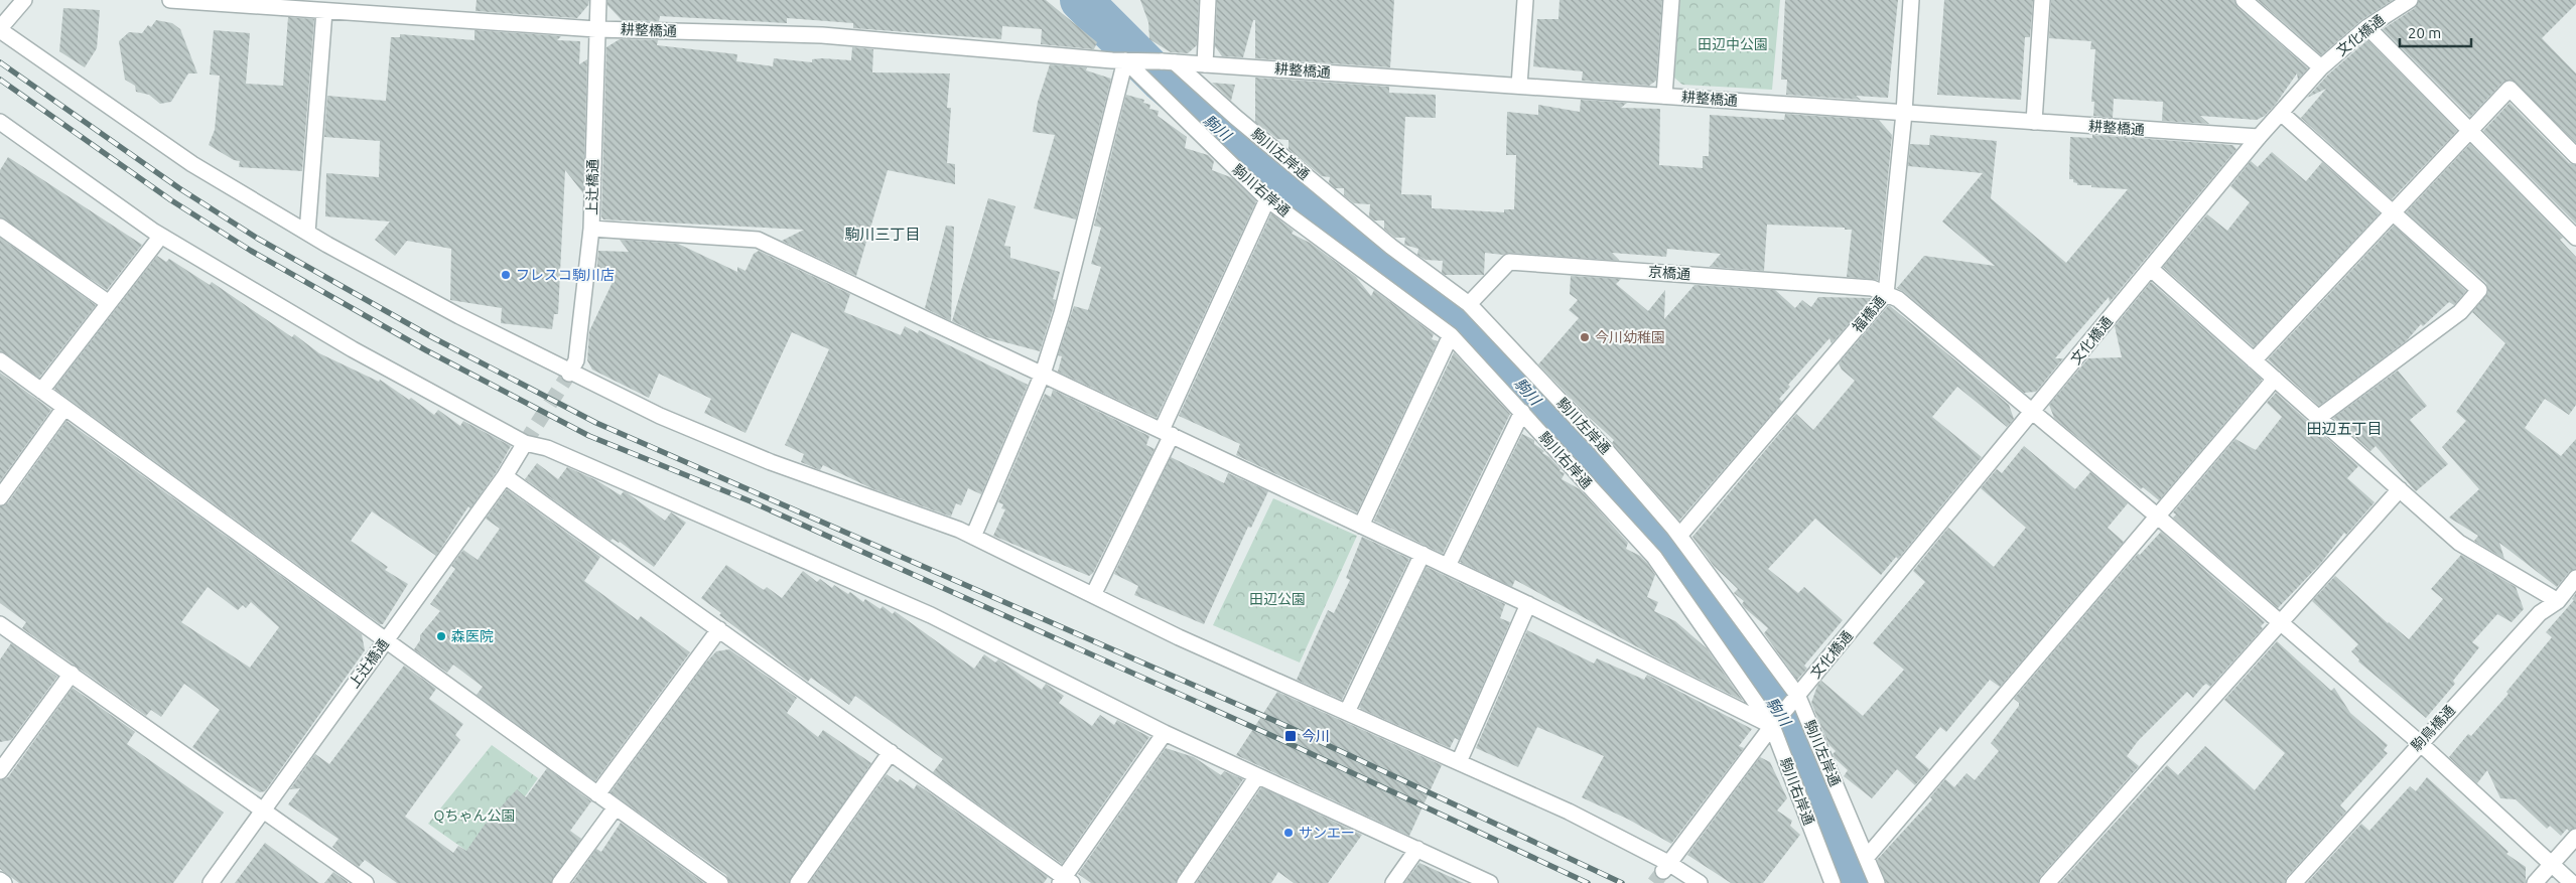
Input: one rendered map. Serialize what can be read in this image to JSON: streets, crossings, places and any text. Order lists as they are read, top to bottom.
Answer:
{
  "streets": {
    "street": [
      "耕整橋通",
      "文化橋通",
      "駒川左岸通",
      "上辻橋通",
      "駒川右岸通",
      "京橋通",
      "福橋通",
      "駒鳥橋通"
    ]
  },
  "crossings": [
    ["耕整橋通", "文化橋通"],
    ["耕整橋通", "駒川左岸通"],
    ["耕整橋通", "上辻橋通"],
    ["耕整橋通", "駒川右岸通"],
    ["耕整橋通", "福橋通"],
    ["文化橋通", "駒川左岸通"],
    ["文化橋通", "駒川右岸通"],
    ["駒川左岸通", "京橋通"],
    ["駒川左岸通", "福橋通"],
    ["京橋通", "福橋通"]
  ],
  "districts": ["駒川三丁目", "田辺五丁目"],
  "water": ["駒川"],
  "parks": ["田辺中公園", "田辺公園", "Qちゃん公園"],
  "places": {
    "other": [
      "フレスコ駒川店",
      "今川幼稚園",
      "森医院",
      "サンエー"
    ],
    "transit": ["今川"]
  },
  "scale_bar": "20 m"
}
